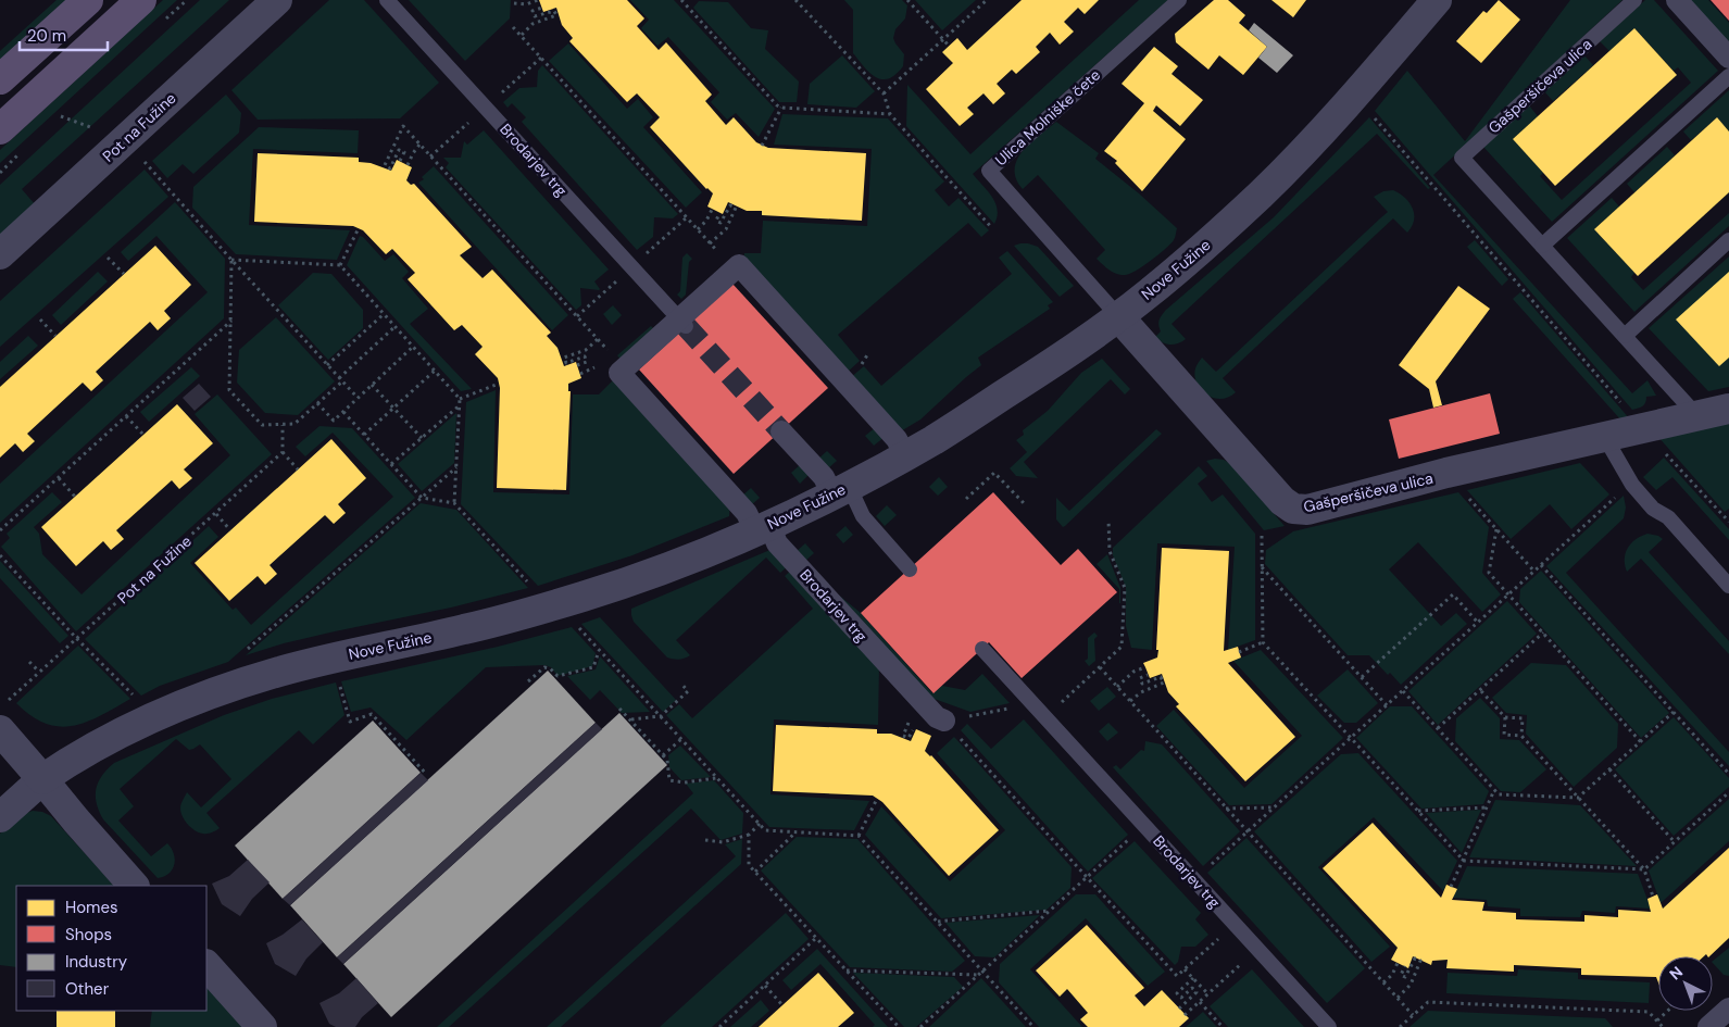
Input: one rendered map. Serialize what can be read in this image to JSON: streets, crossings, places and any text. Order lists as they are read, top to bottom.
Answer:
{
  "streets": {
    "street": [
      "Gašperšičeva ulica",
      "Pot na Fužine",
      "Brodarjev trg",
      "Nove Fužine"
    ],
    "lane": ["Ulica Molniške čete"]
  },
  "crossings": [
    ["Gašperšičeva ulica", "Ulica Molniške čete"],
    ["Gašperšičeva ulica", "Nove Fužine"],
    ["Ulica Molniške čete", "Nove Fužine"],
    ["Brodarjev trg", "Nove Fužine"]
  ],
  "legend": [
    "Homes",
    "Shops",
    "Industry",
    "Other"
  ],
  "scale_bar": "20 m",
  "north": "top left"
}
